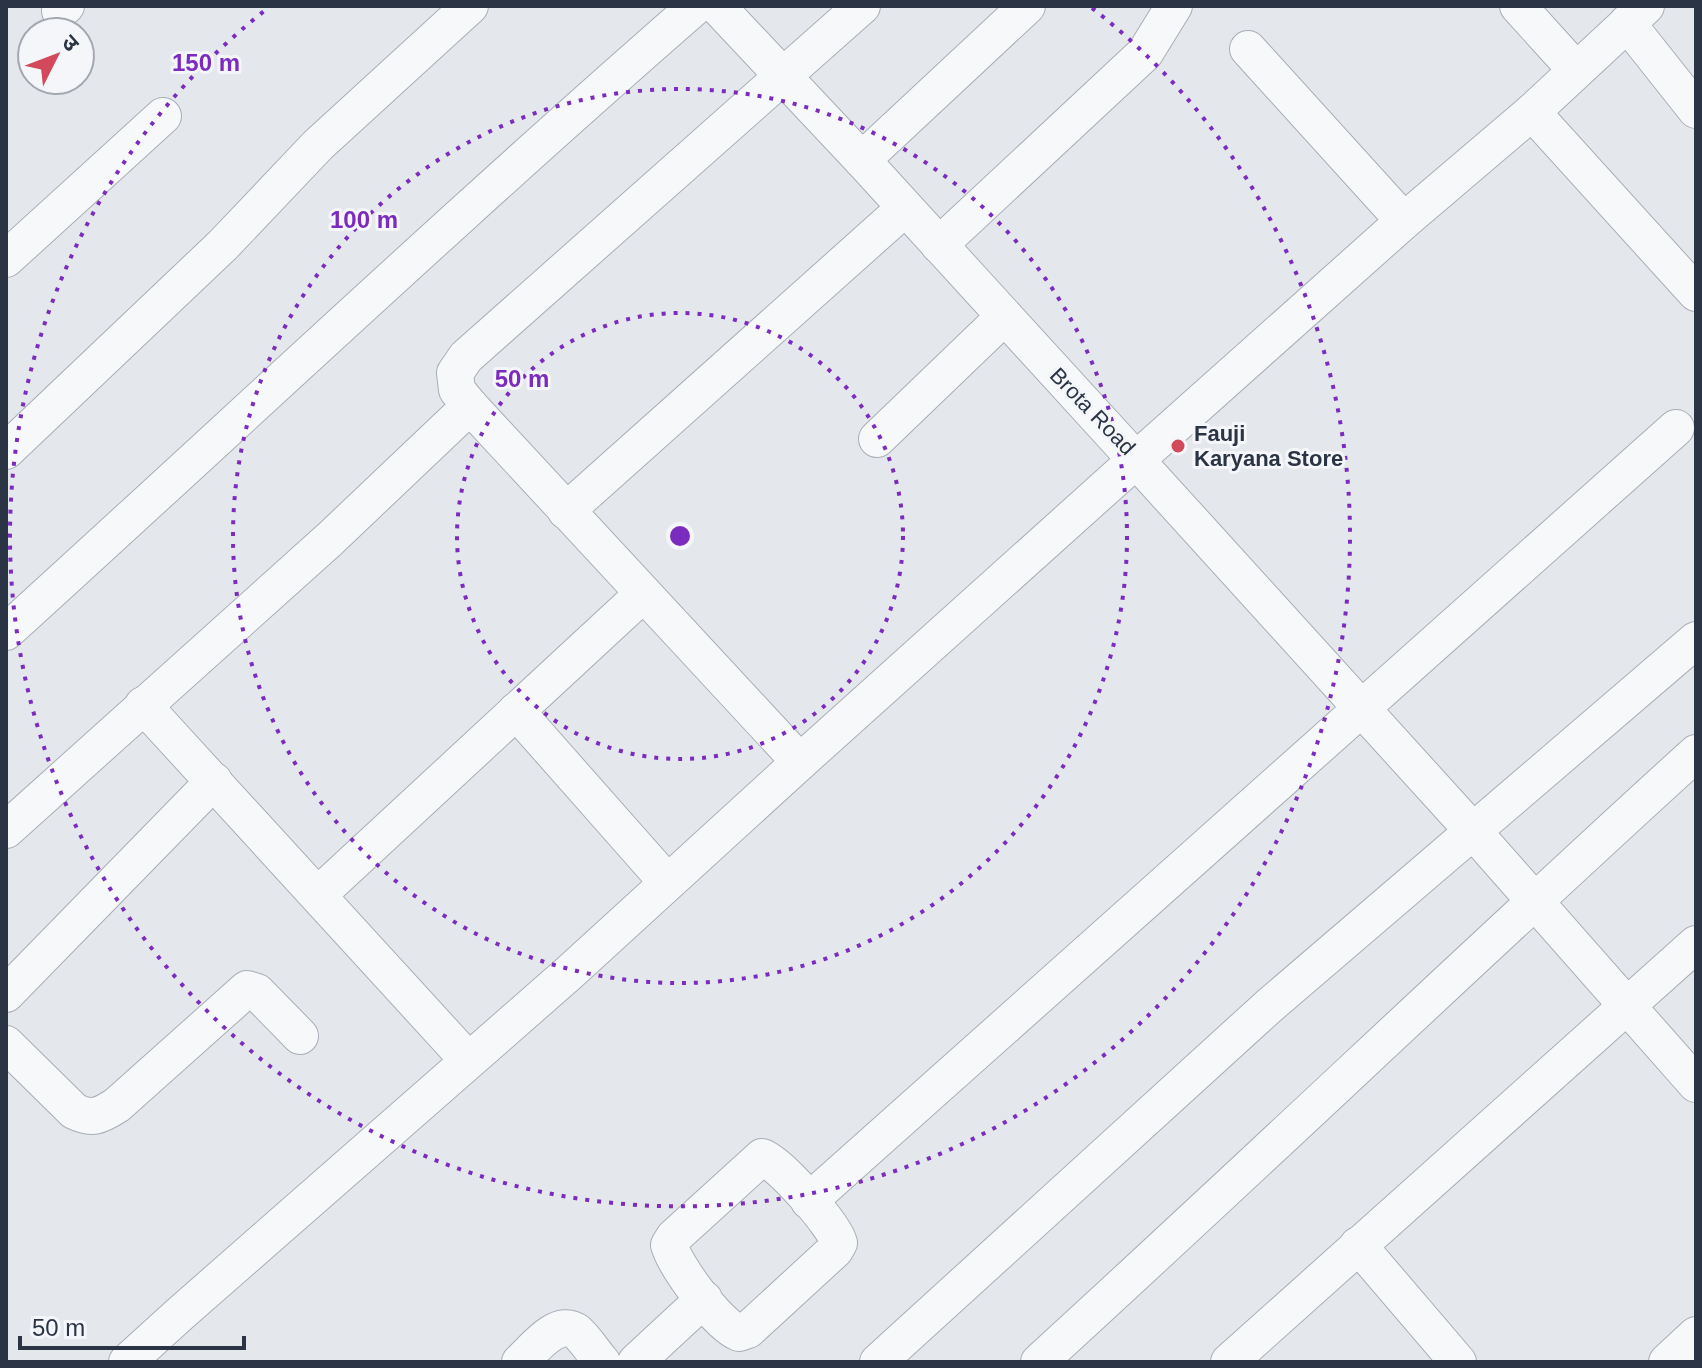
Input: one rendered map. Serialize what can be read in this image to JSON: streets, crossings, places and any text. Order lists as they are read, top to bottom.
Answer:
{
  "streets": {
    "street": ["Brota Road"]
  },
  "places": ["Fauji Karyana Store"],
  "scale_bar": "50 m",
  "north": "top right",
  "rings": ["150 m", "100 m", "50 m"]
}
